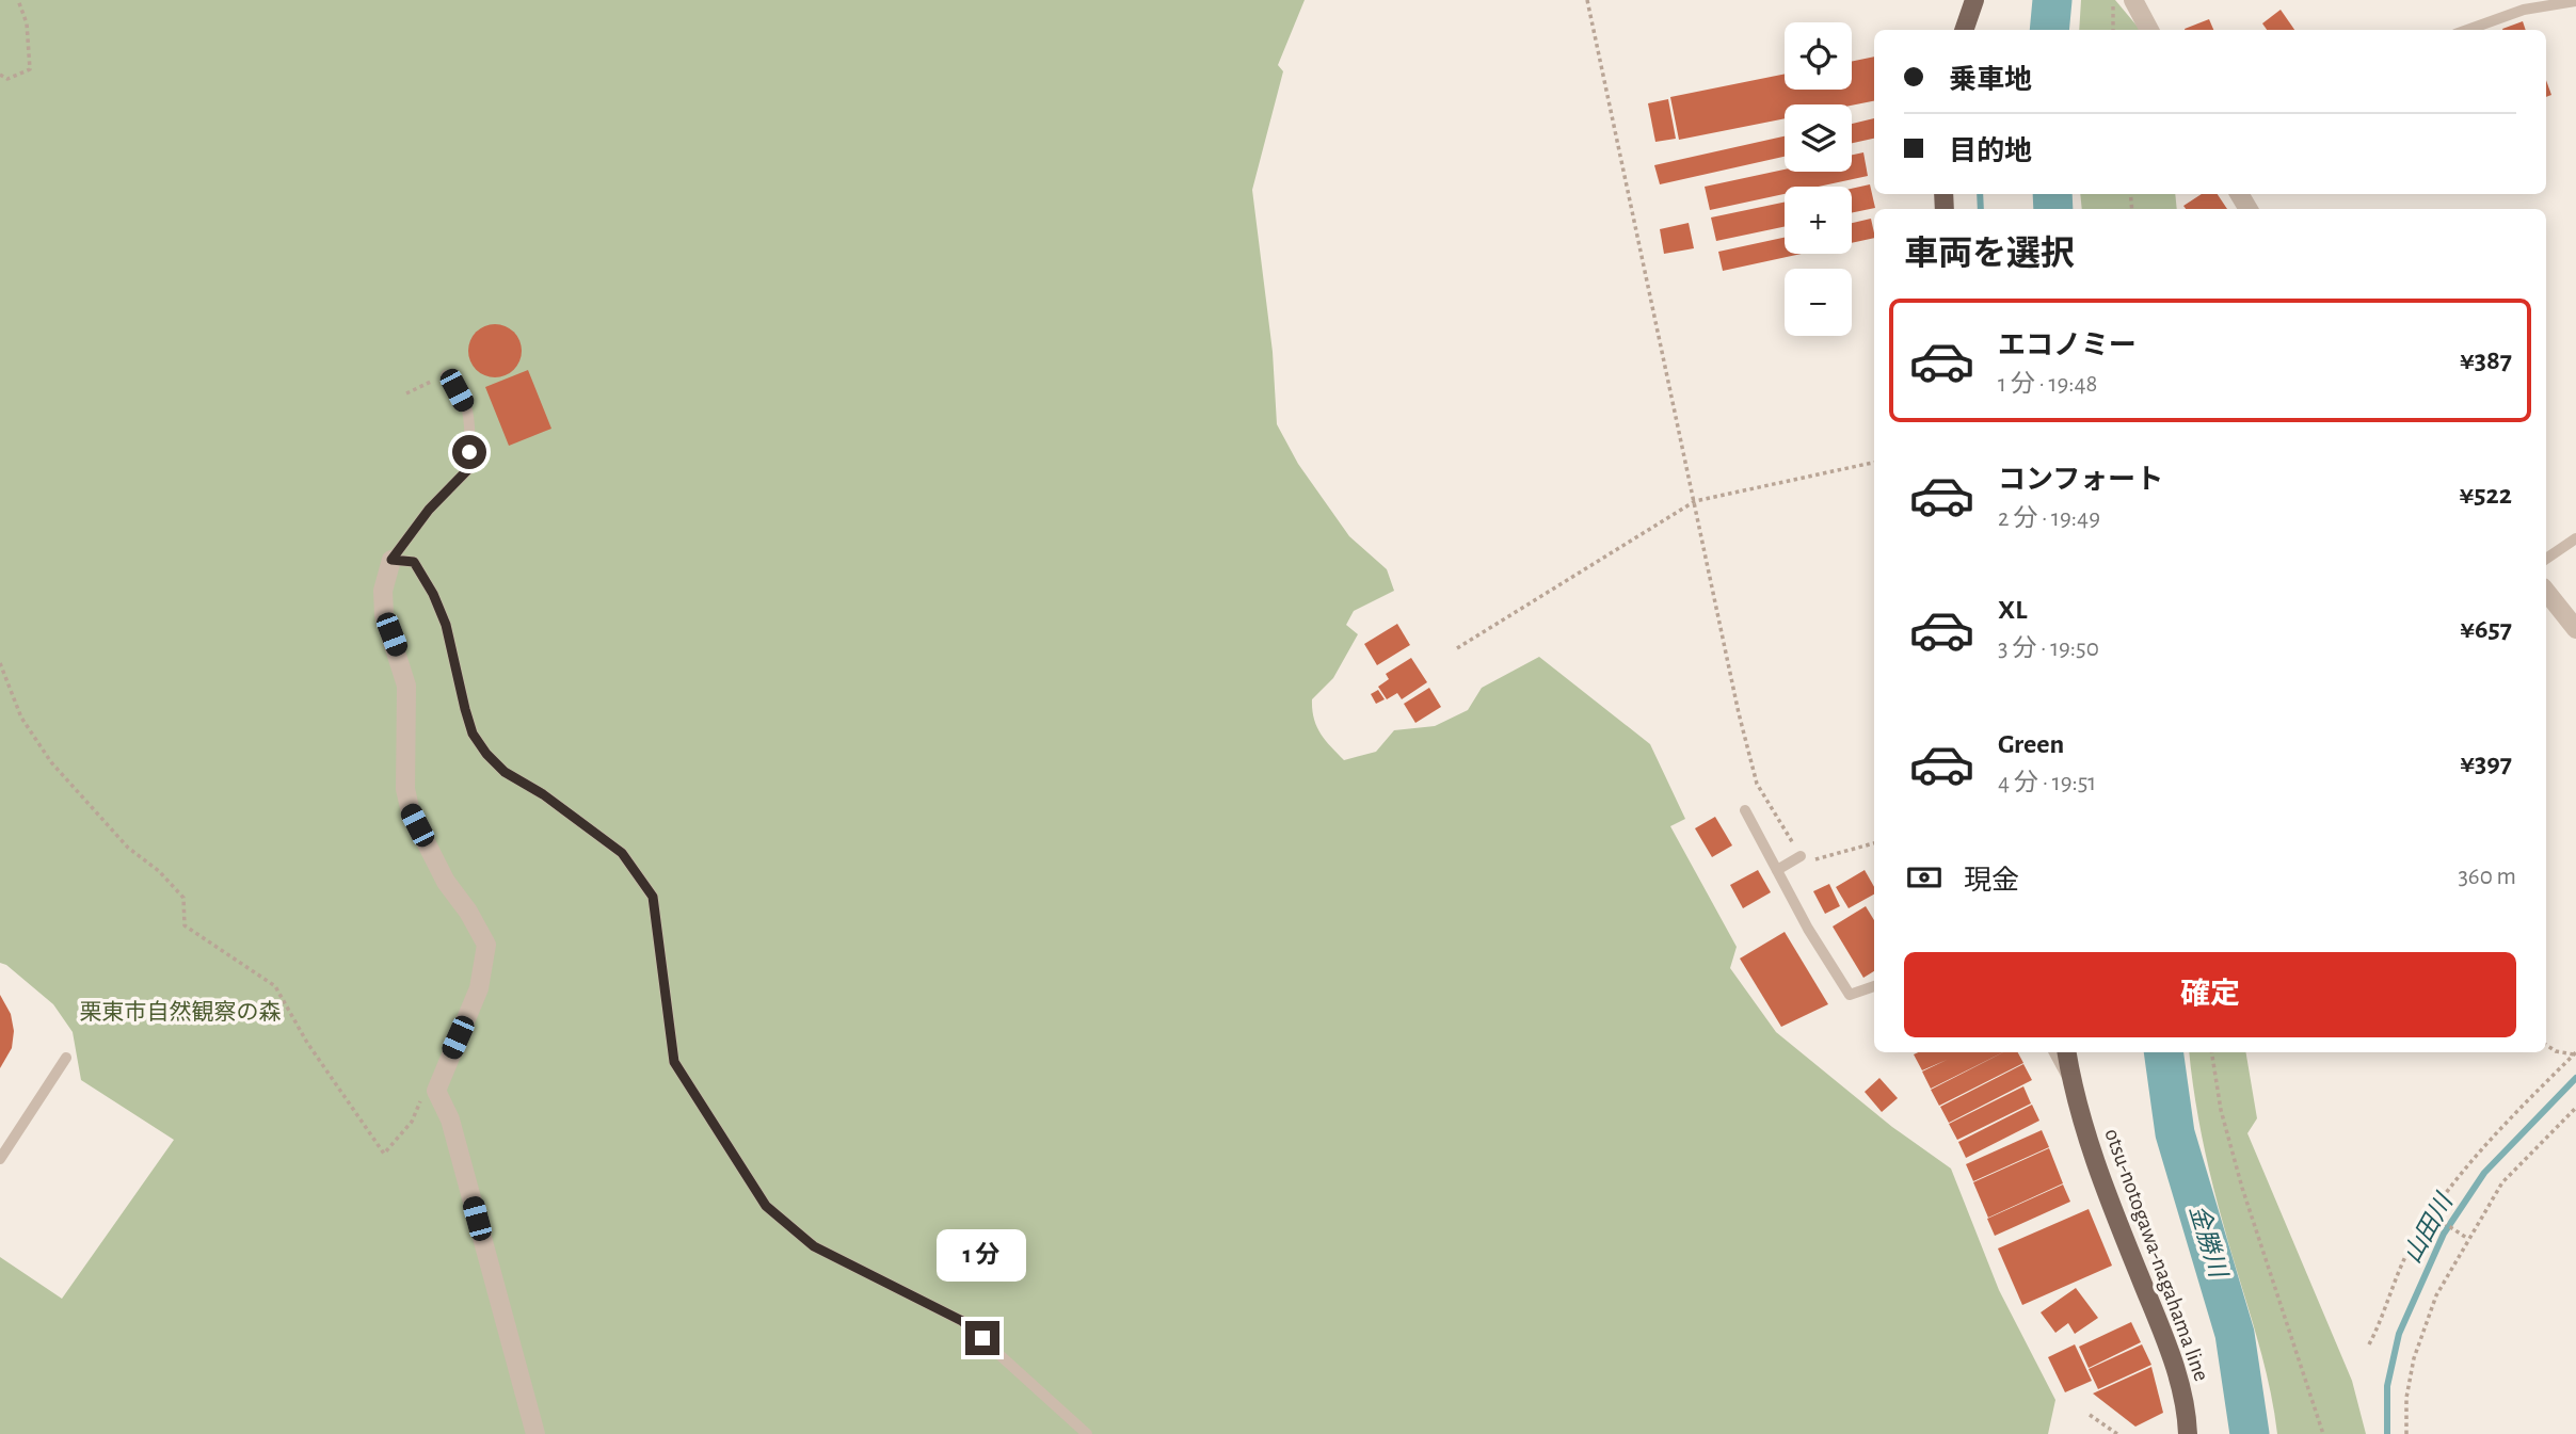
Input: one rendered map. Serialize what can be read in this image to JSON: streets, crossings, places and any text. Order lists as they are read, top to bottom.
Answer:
{
  "streets": {
    "main road": ["otsu-notogawa-nagahama line"]
  },
  "water": ["山田川", "金勝川"],
  "parks": ["栗東市自然観察の森"],
  "page": {
    "map_buttons": ["+", "−"],
    "banner": ["乗車地", "目的地"],
    "heading": "車両を選択",
    "list": [
      {
        "name": "エコノミー",
        "note": "1 分 · 19:48",
        "value": "¥387"
      },
      {
        "name": "コンフォート",
        "note": "2 分 · 19:49",
        "value": "¥522"
      },
      {
        "name": "XL",
        "note": "3 分 · 19:50",
        "value": "¥657"
      },
      {
        "name": "Green",
        "note": "4 分 · 19:51",
        "value": "¥397"
      }
    ],
    "pay": ["現金", "360 m"],
    "buttons": "確定",
    "bubble": "1 分"
  }
}
